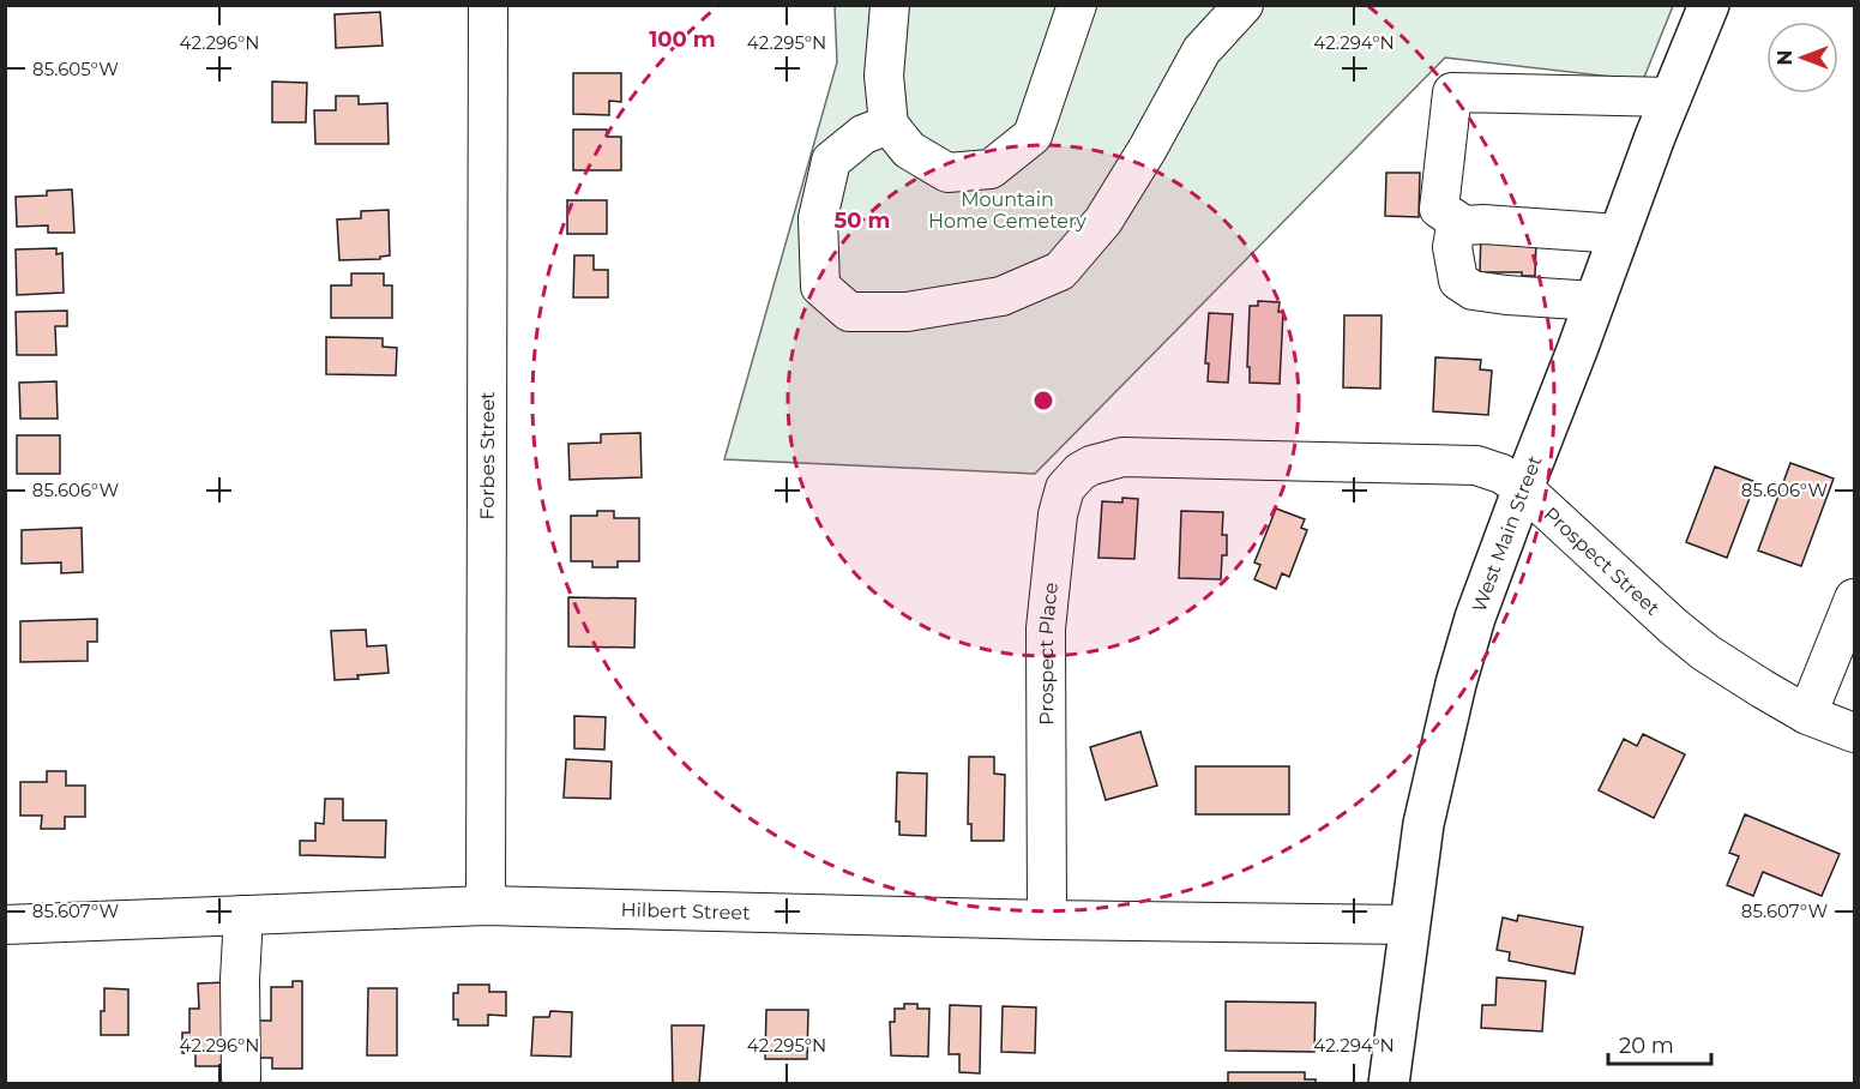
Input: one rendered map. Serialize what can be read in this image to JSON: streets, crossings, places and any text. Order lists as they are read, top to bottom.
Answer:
{
  "streets": {
    "main road": ["West Main Street"],
    "street": [
      "Forbes Street",
      "Prospect Street",
      "Prospect Place",
      "Hilbert Street"
    ]
  },
  "crossings": [
    ["Forbes Street", "Hilbert Street"],
    ["West Main Street", "Prospect Street"],
    ["West Main Street", "Hilbert Street"],
    ["Prospect Street", "Prospect Place"],
    ["Prospect Place", "Hilbert Street"]
  ],
  "parks": ["Mountain Home Cemetery"],
  "scale_bar": "20 m",
  "north": "left",
  "coordinates": [
    "42.296°N",
    "42.295°N",
    "42.294°N",
    "85.605°W",
    "85.606°W",
    "85.607°W"
  ],
  "rings": ["100 m", "50 m"]
}
